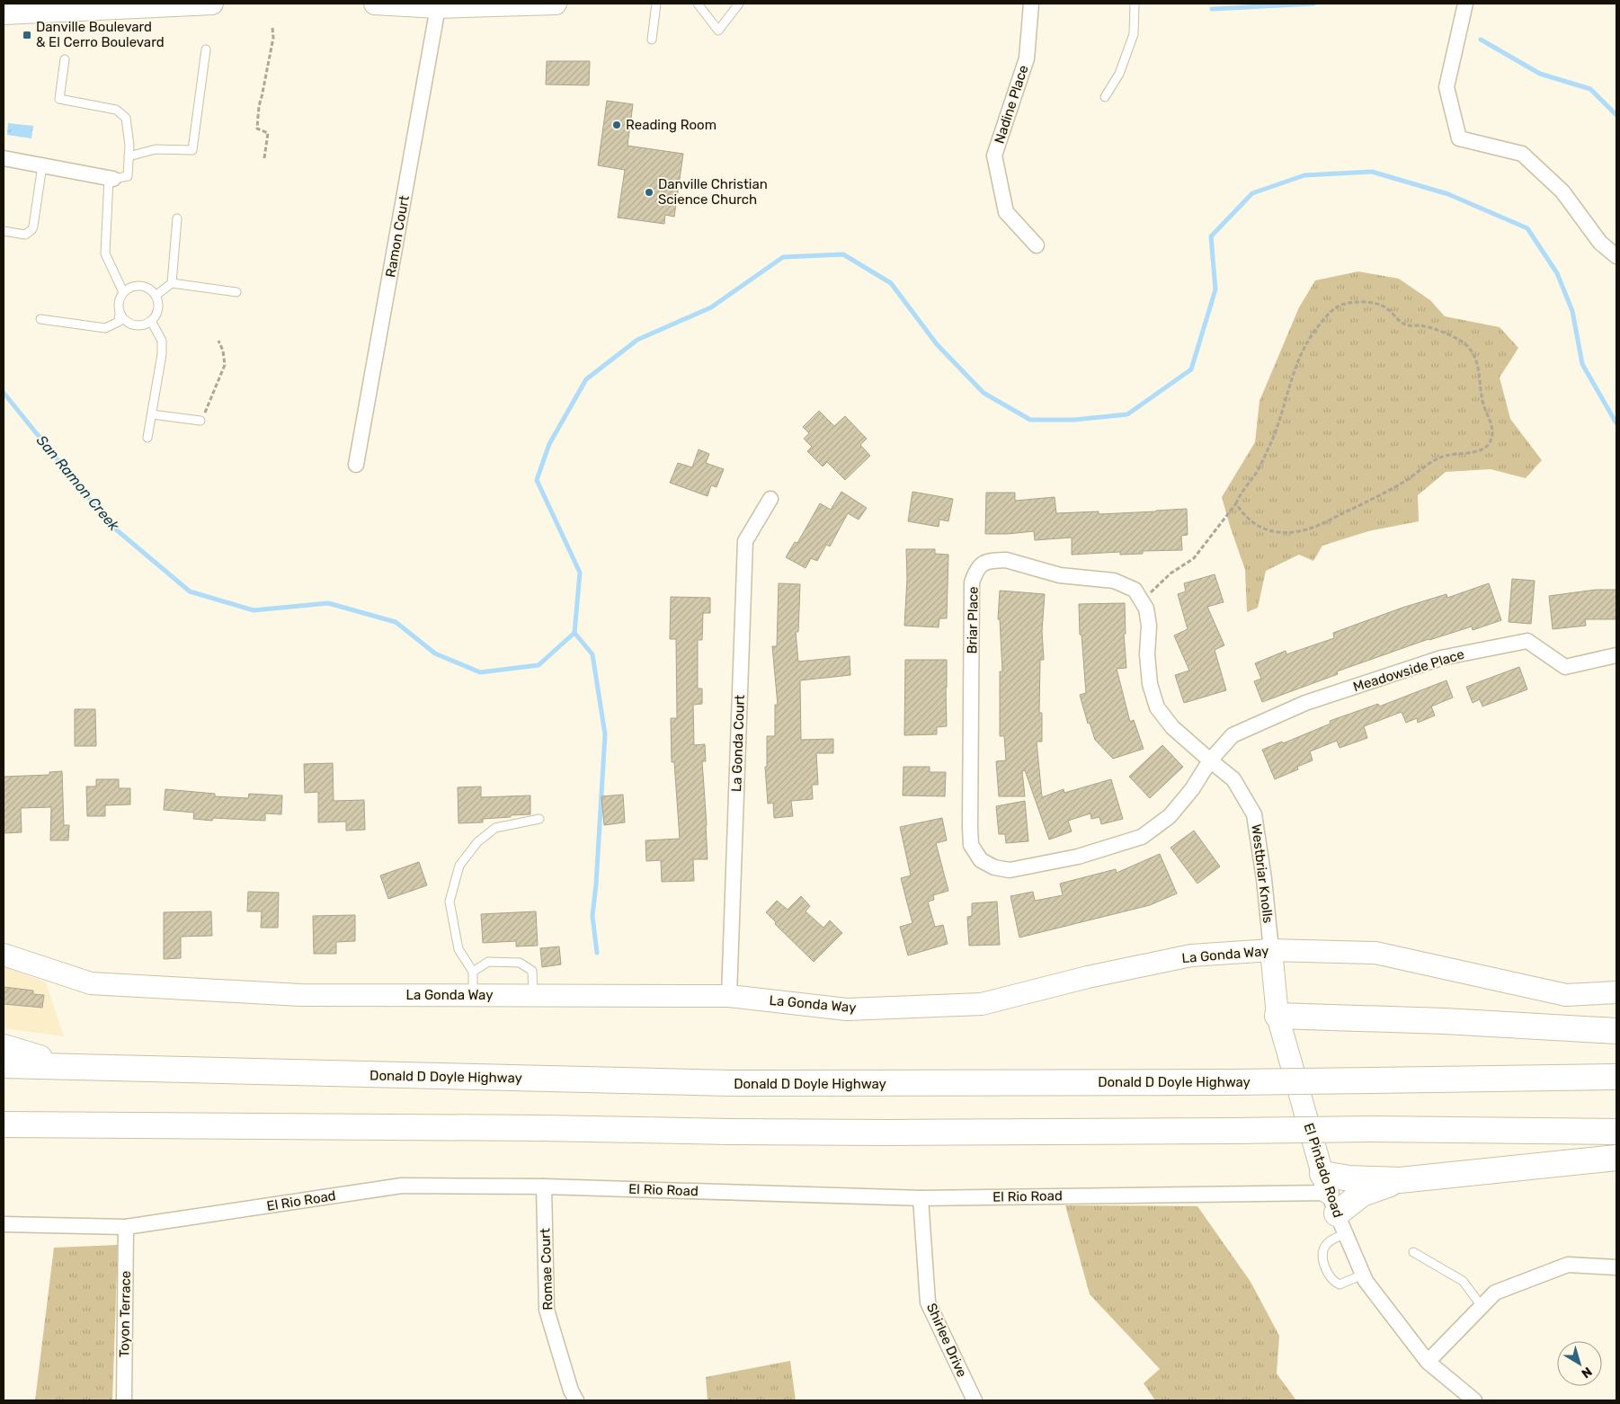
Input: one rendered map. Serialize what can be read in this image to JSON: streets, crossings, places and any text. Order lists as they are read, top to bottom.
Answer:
{
  "streets": {
    "highway": ["Donald D Doyle Highway"],
    "street": [
      "Nadine Place",
      "Ramon Court",
      "Briar Place",
      "Meadowside Place",
      "La Gonda Court",
      "Westbriar Knolls",
      "La Gonda Way",
      "El Pintado Road",
      "El Rio Road",
      "Romae Court",
      "Toyon Terrace",
      "Shirlee Drive"
    ]
  },
  "crossings": [
    ["Briar Place", "Meadowside Place"],
    ["Briar Place", "Westbriar Knolls"],
    ["Meadowside Place", "Westbriar Knolls"],
    ["La Gonda Court", "La Gonda Way"],
    ["Westbriar Knolls", "La Gonda Way"],
    ["Westbriar Knolls", "El Pintado Road"],
    ["La Gonda Way", "El Pintado Road"],
    ["El Pintado Road", "El Rio Road"],
    ["El Rio Road", "Romae Court"],
    ["El Rio Road", "Toyon Terrace"],
    ["El Rio Road", "Shirlee Drive"]
  ],
  "water": ["San Ramon Creek"],
  "places": {
    "transit": ["Danville Boulevard & El Cerro Boulevard"],
    "other": ["Reading Room", "Danville Christian Science Church"]
  },
  "north": "bottom right"
}
